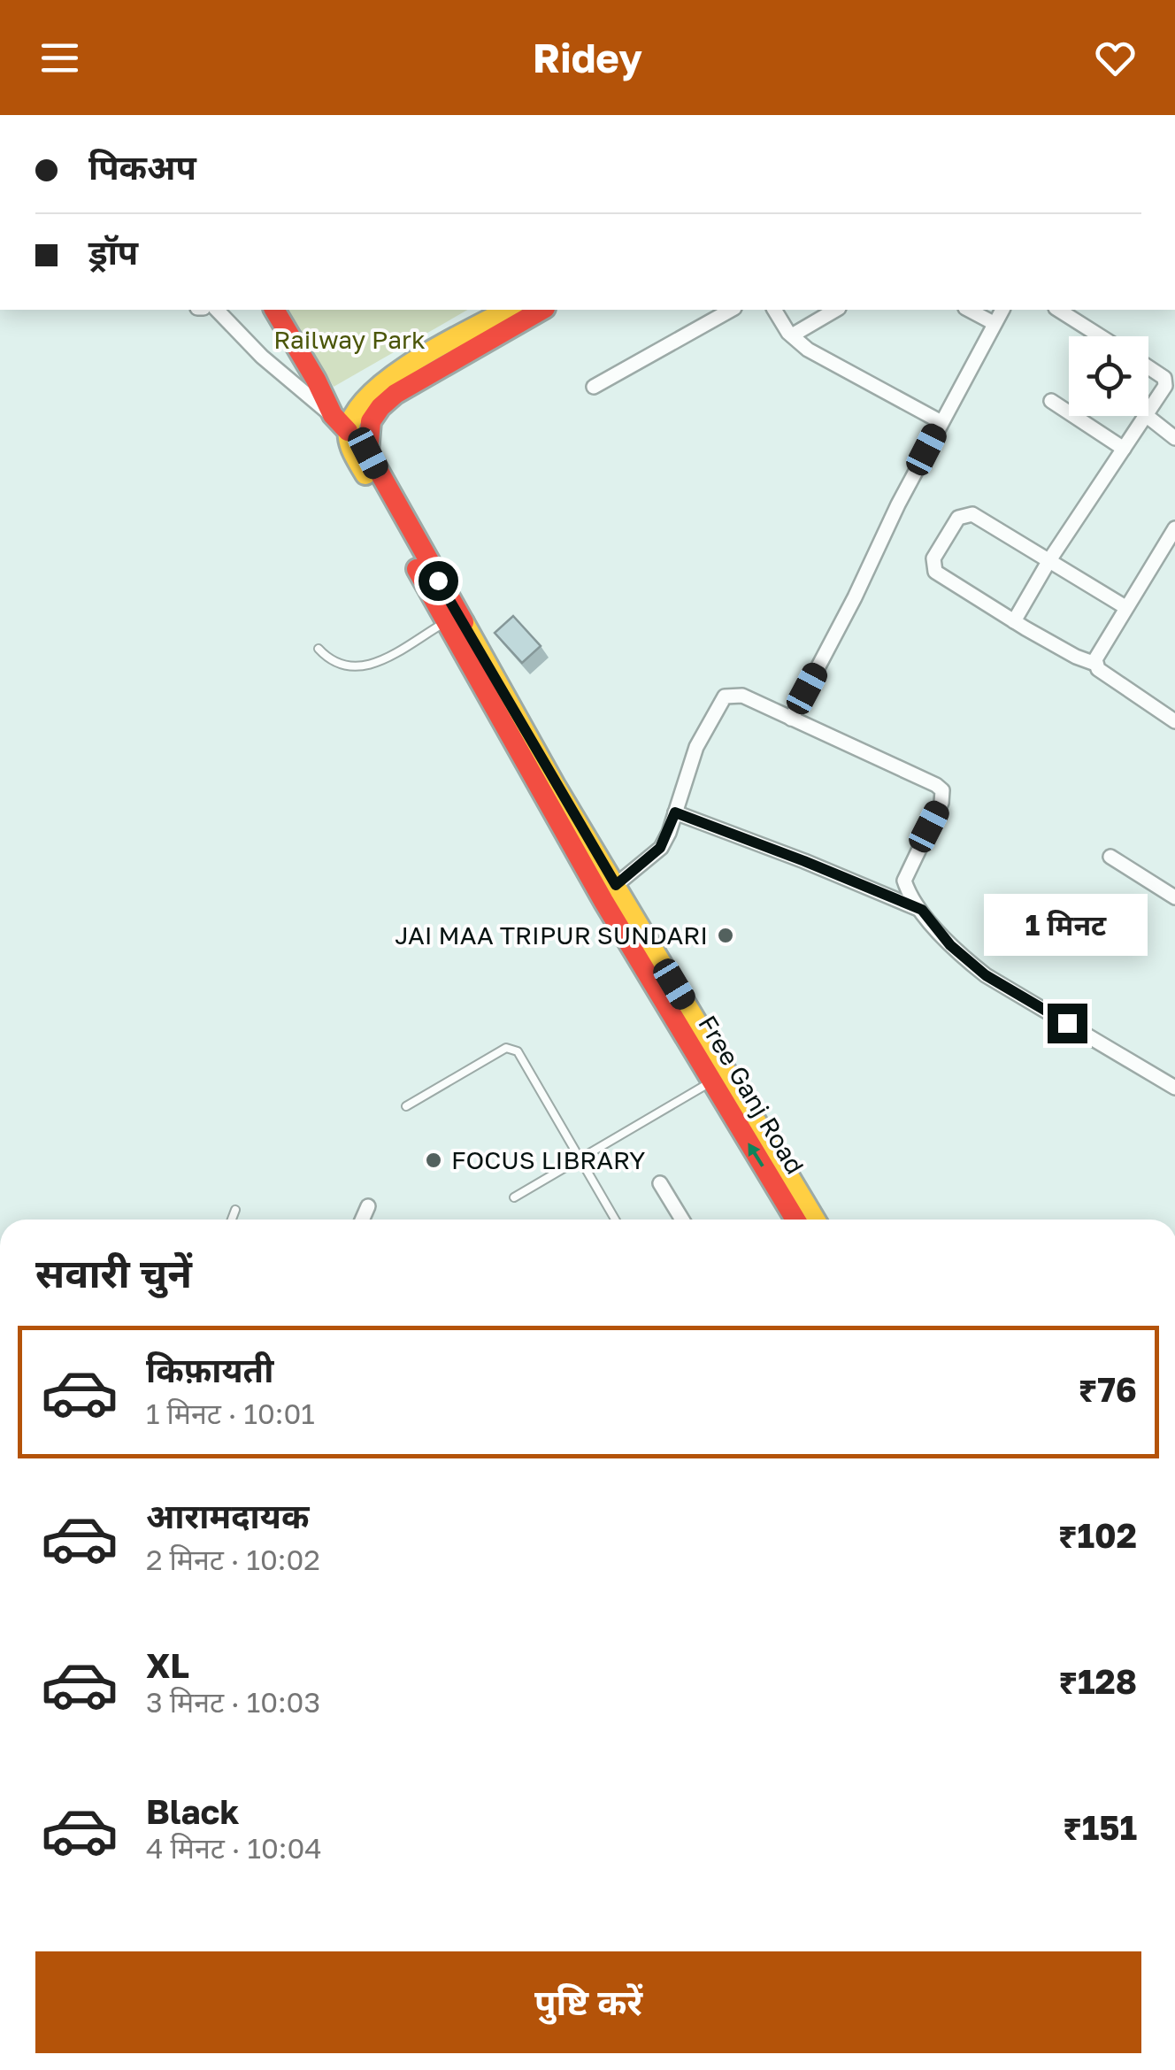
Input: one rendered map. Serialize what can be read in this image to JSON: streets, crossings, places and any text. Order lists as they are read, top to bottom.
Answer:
{
  "streets": {
    "street": ["Free Ganj Road"]
  },
  "parks": ["Railway Park"],
  "places": ["JAI MAA TRIPUR SUNDARI", "FOCUS LIBRARY"],
  "page": {
    "header": "Ridey",
    "banner": ["पिकअप", "ड्रॉप"],
    "bubble": "1 मिनट",
    "heading": "सवारी चुनें",
    "list": [
      {
        "name": "किफ़ायती",
        "note": "1 मिनट · 10:01",
        "value": "₹76"
      },
      {
        "name": "आरामदायक",
        "note": "2 मिनट · 10:02",
        "value": "₹102"
      },
      {
        "name": "XL",
        "note": "3 मिनट · 10:03",
        "value": "₹128"
      },
      {
        "name": "Black",
        "note": "4 मिनट · 10:04",
        "value": "₹151"
      }
    ],
    "buttons": "पुष्टि करें"
  }
}
